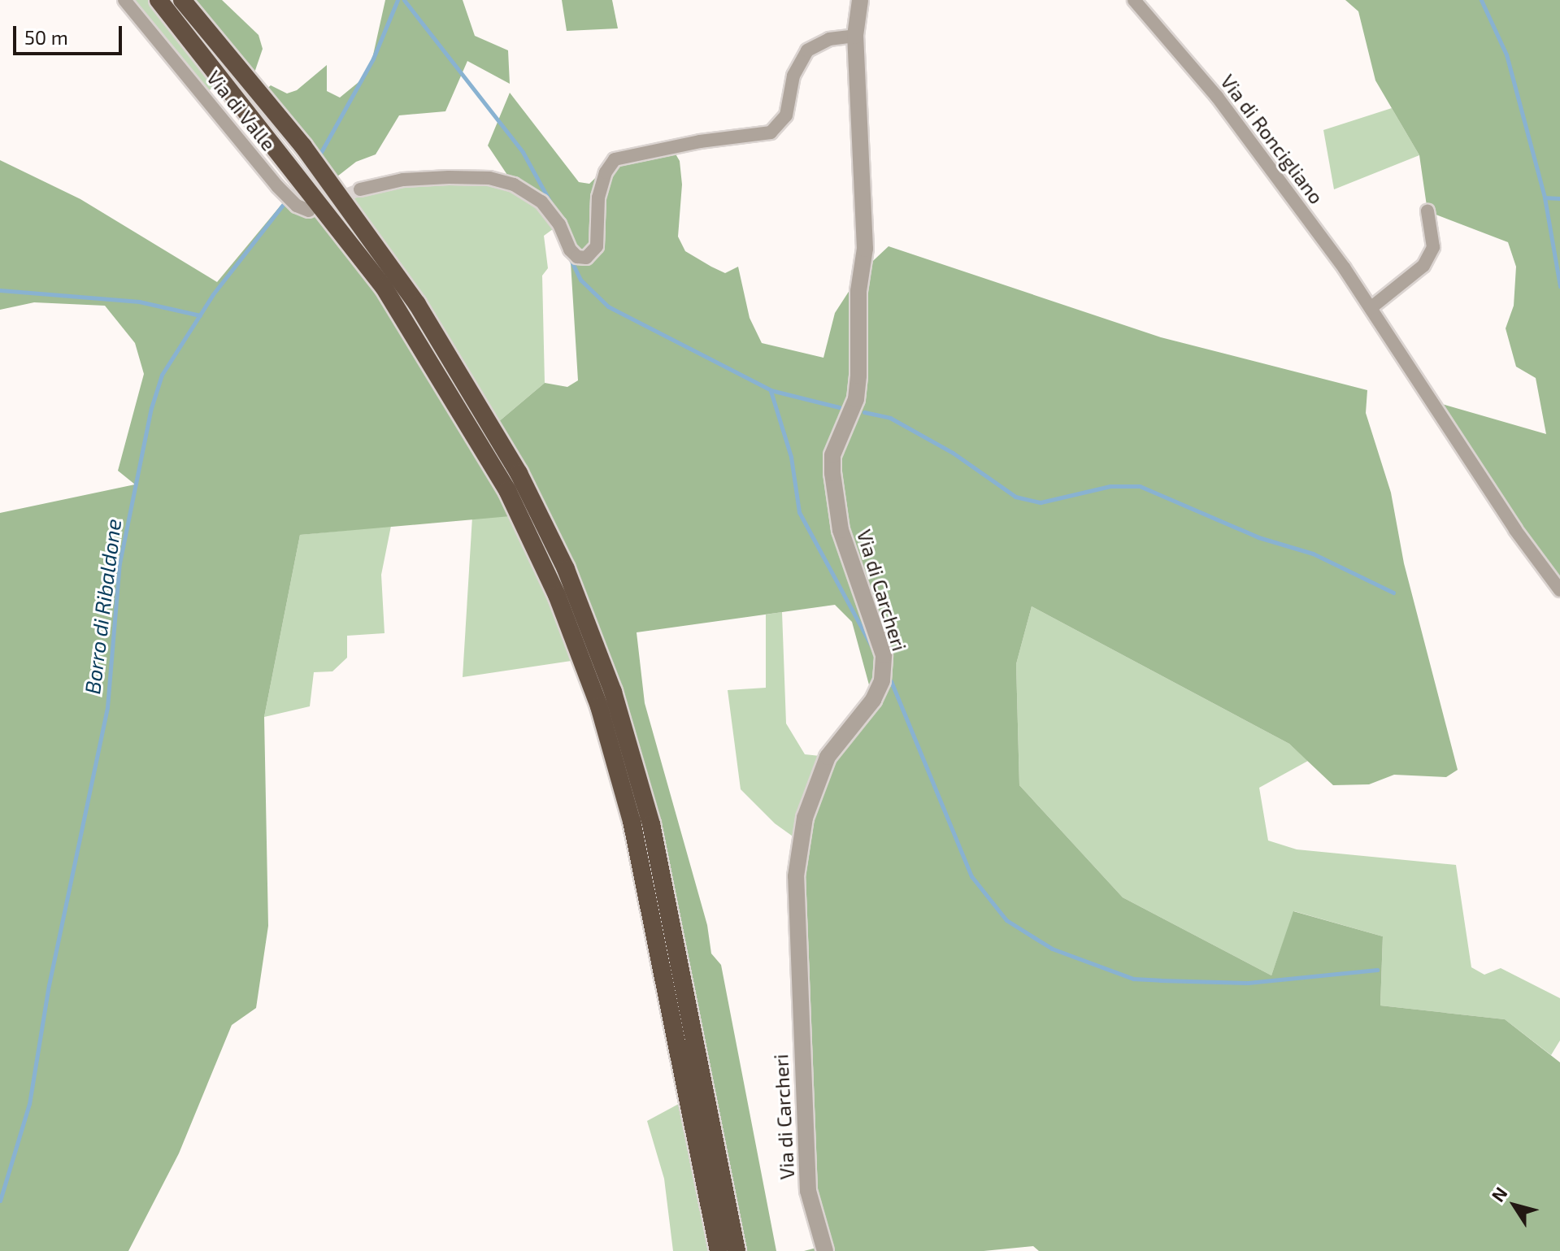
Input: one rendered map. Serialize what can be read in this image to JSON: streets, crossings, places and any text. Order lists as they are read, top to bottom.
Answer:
{
  "streets": {
    "street": ["Via di Valle", "Via di Roncigliano", "Via di Carcheri"]
  },
  "water": ["Borro di Ribaldone"],
  "scale_bar": "50 m",
  "north": "top left"
}
